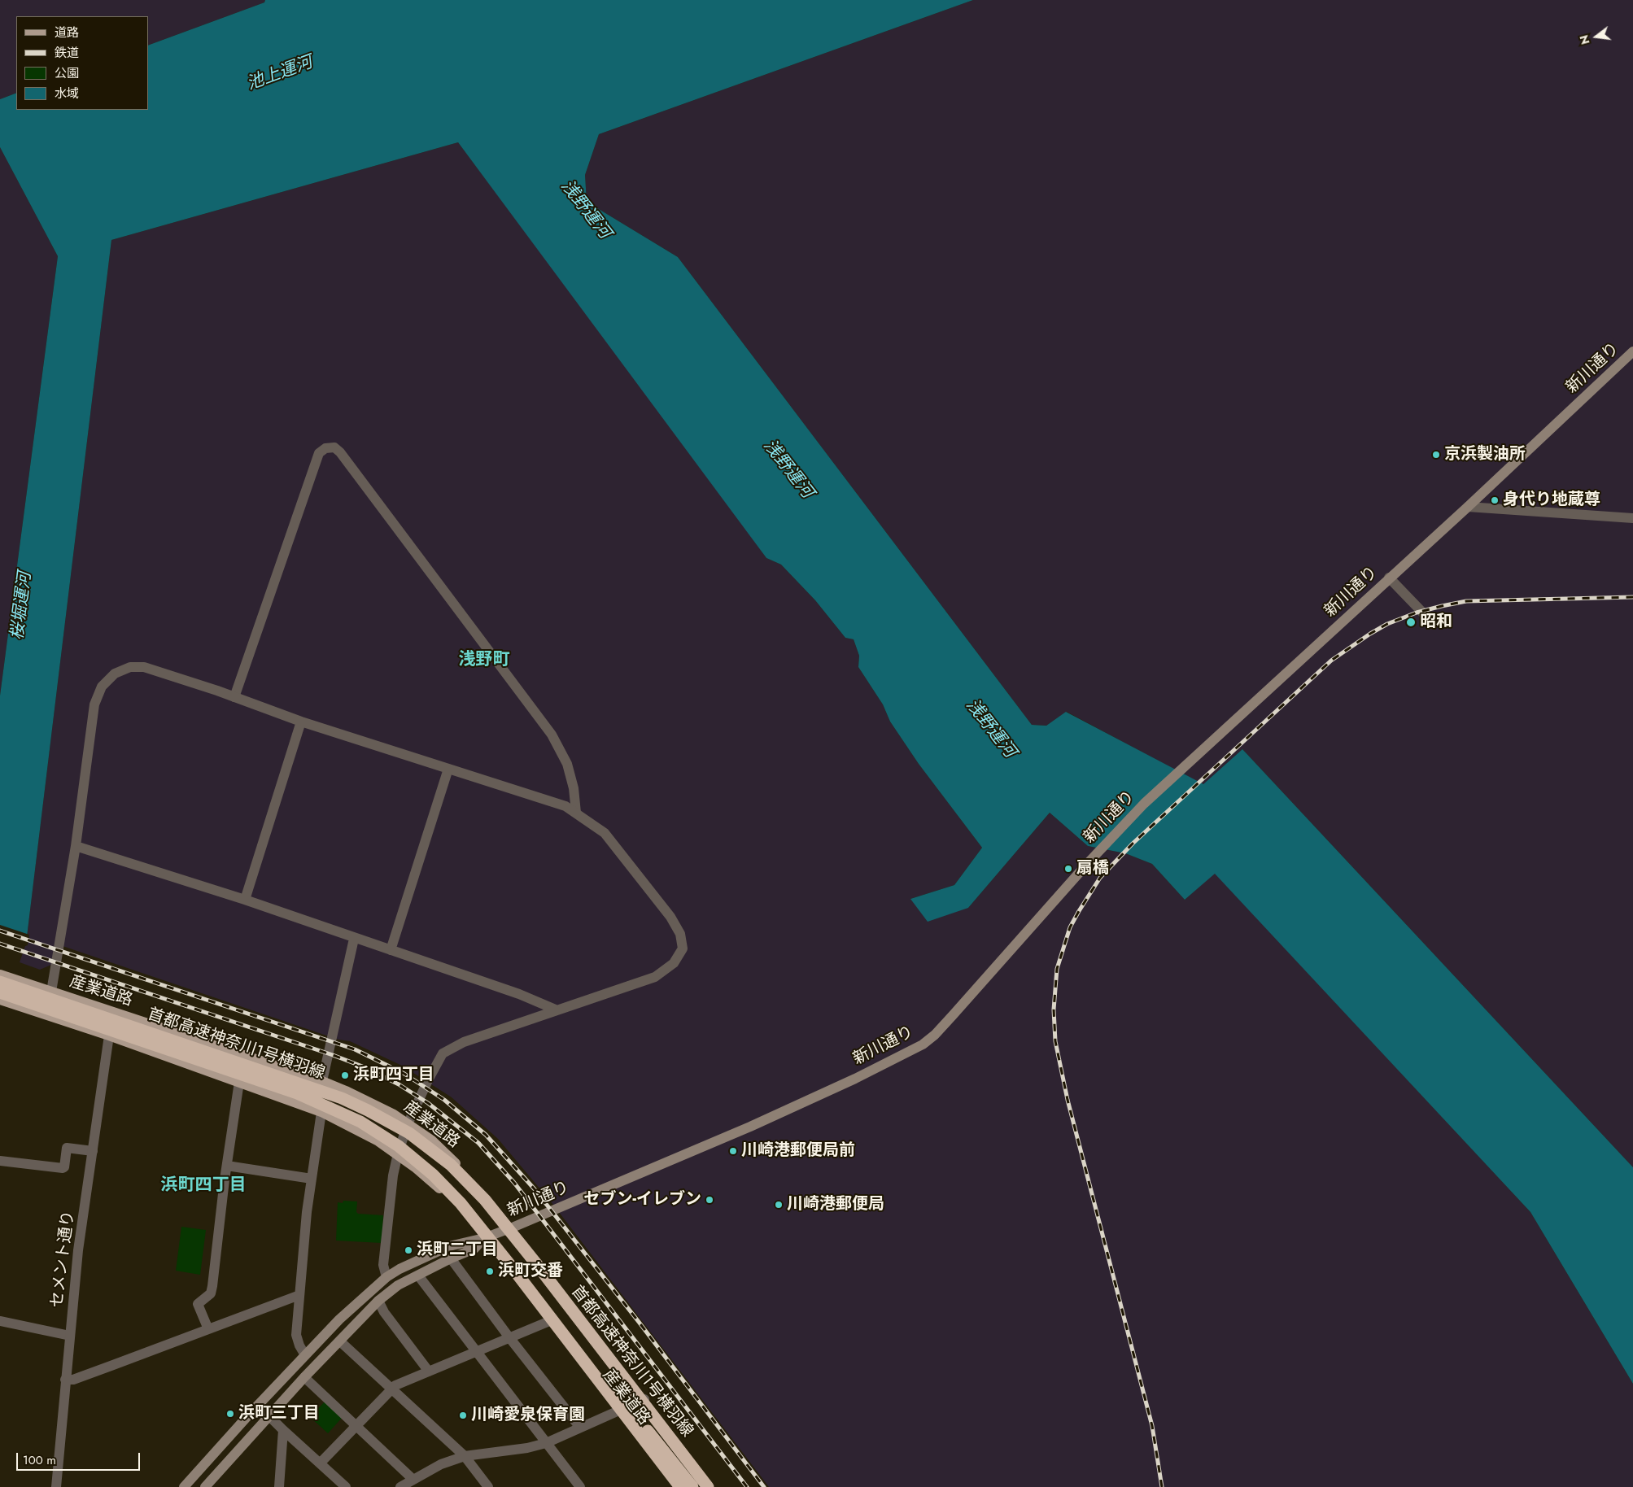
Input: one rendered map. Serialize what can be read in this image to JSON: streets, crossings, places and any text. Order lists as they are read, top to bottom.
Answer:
{
  "streets": {
    "highway": ["首都高速神奈川1号横羽線"],
    "main road": ["新川通り", "産業道路"],
    "street": ["セメント通り"]
  },
  "crossings": [
    ["新川通り", "産業道路"],
    ["産業道路", "首都高速神奈川1号横羽線"],
    ["産業道路", "セメント通り"]
  ],
  "districts": ["浅野町", "浜町四丁目"],
  "water": ["池上運河", "浅野運河", "桜堀運河"],
  "places": [
    "京浜製油所",
    "身代り地蔵尊",
    "昭和",
    "扇橋",
    "浜町四丁目",
    "川崎港郵便局前",
    "セブン-イレブン",
    "川崎港郵便局",
    "浜町二丁目",
    "浜町交番",
    "浜町三丁目",
    "川崎愛泉保育園"
  ],
  "legend": [
    "道路",
    "鉄道",
    "公園",
    "水域"
  ],
  "scale_bar": "100 m",
  "north": "left"
}
